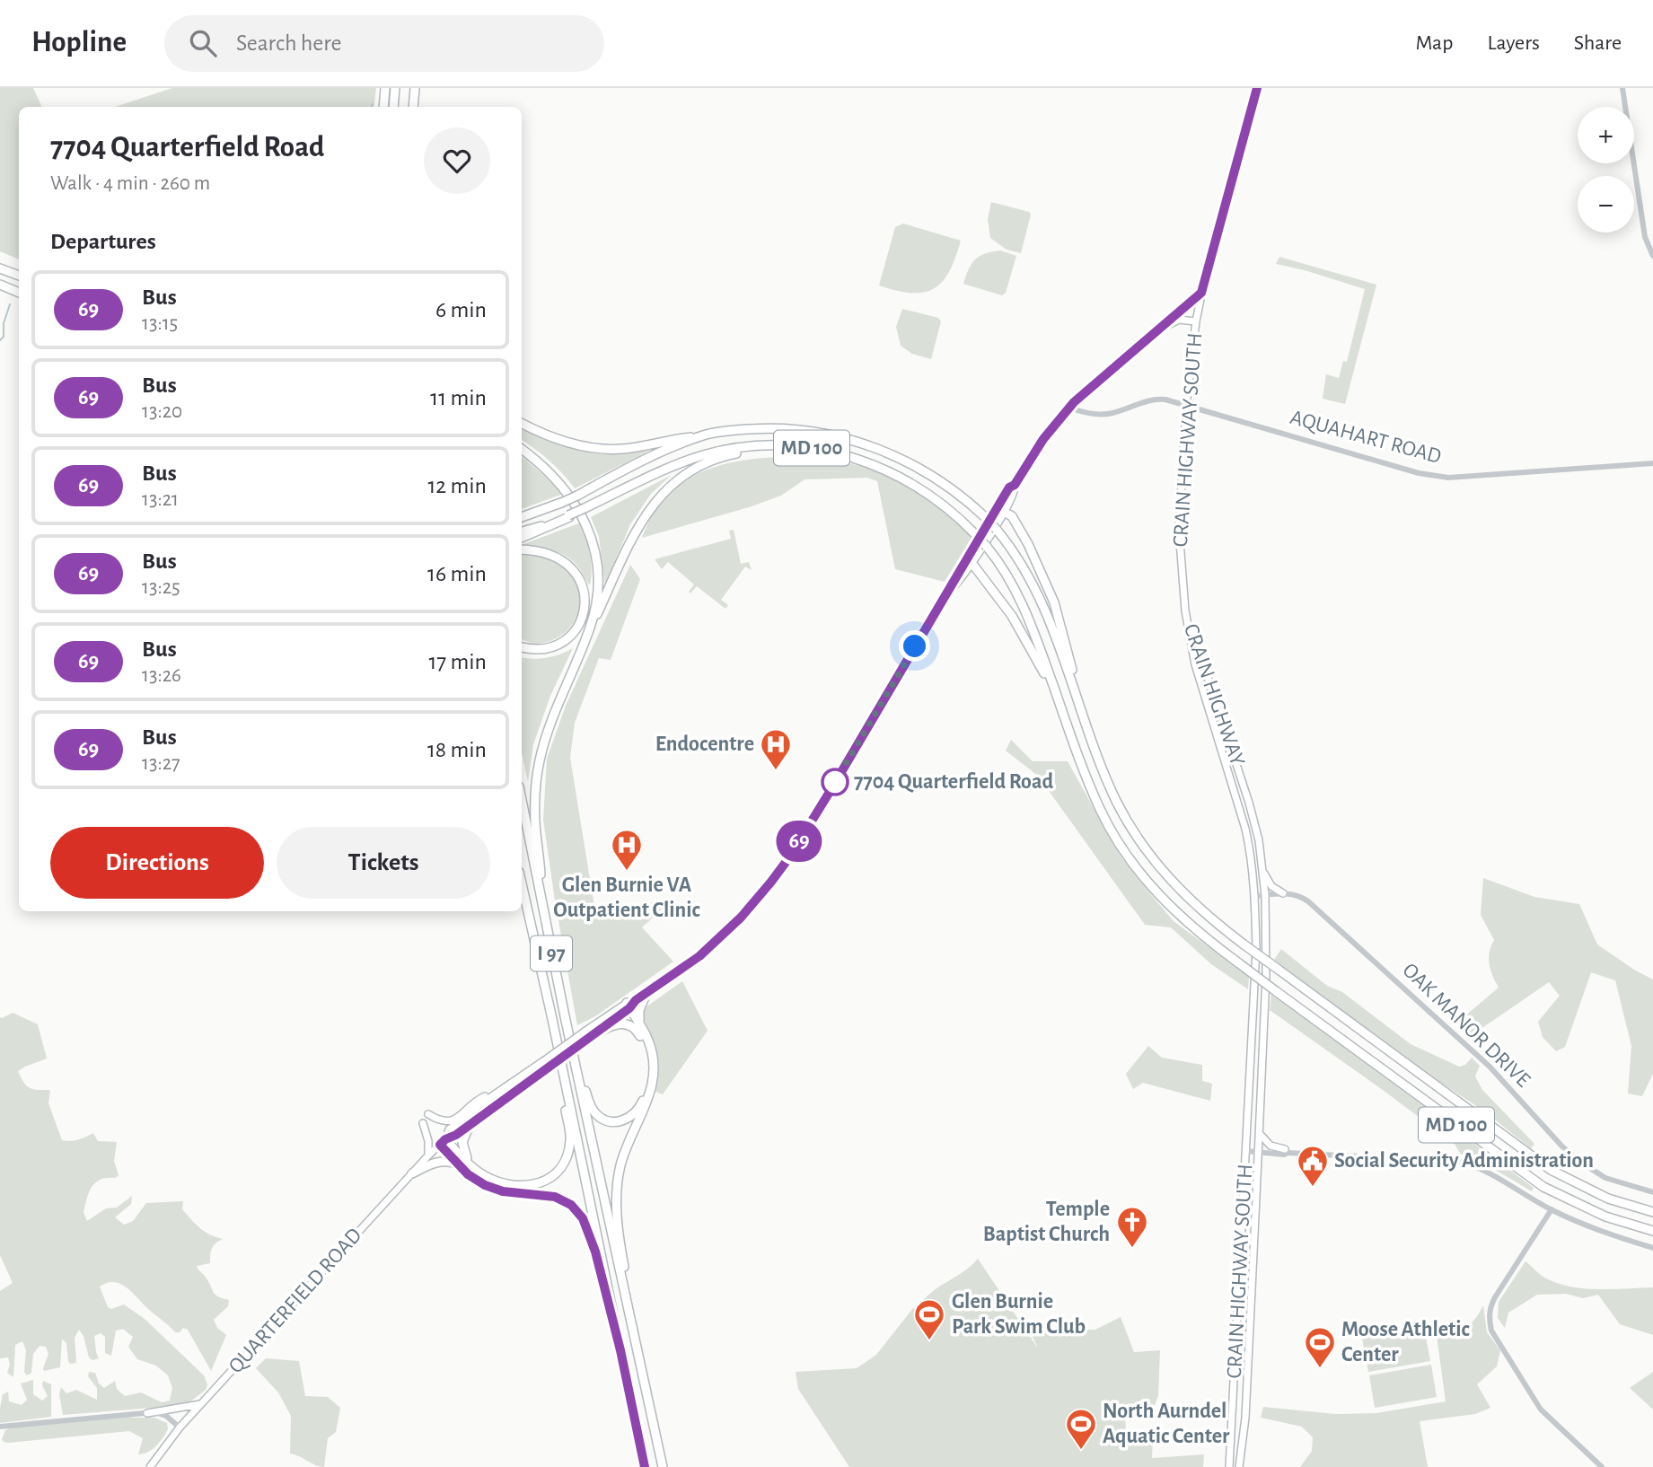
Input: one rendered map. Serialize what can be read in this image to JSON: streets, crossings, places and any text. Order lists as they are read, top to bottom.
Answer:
{
  "streets": {
    "highway": ["MD 100", "I 97"],
    "main road": ["CRAIN HIGHWAY SOUTH", "CRAIN HIGHWAY", "QUARTERFIELD ROAD"],
    "street": ["AQUAHART ROAD", "OAK MANOR DRIVE"]
  },
  "crossings": [
    ["AQUAHART ROAD", "CRAIN HIGHWAY SOUTH"],
    ["AQUAHART ROAD", "QUARTERFIELD ROAD"],
    ["CRAIN HIGHWAY SOUTH", "CRAIN HIGHWAY"],
    ["CRAIN HIGHWAY SOUTH", "QUARTERFIELD ROAD"],
    ["MD 100", "QUARTERFIELD ROAD"],
    ["CRAIN HIGHWAY", "OAK MANOR DRIVE"]
  ],
  "places": {
    "hospital": ["Endocentre", "Glen Burnie VA Outpatient Clinic"],
    "other": ["7704 Quarterfield Road"],
    "public building": ["Social Security Administration"],
    "church": ["Temple Baptist Church"],
    "sports": ["Glen Burnie Park Swim Club", "Moose Athletic Center", "North Aurndel Aquatic Center"]
  },
  "lines": ["bus line 69"],
  "page": {
    "header": "Hopline",
    "search": "Search here",
    "nav": ["Map", "Layers", "Share"],
    "on_map": "69",
    "map_buttons": ["+", "−"],
    "heading": [
      ["7704 Quarterfield Road", "Walk · 4 min · 260 m"],
      "Departures"
    ],
    "list": [
      {
        "mark": "69",
        "name": "Bus",
        "note": "13:15",
        "value": "6 min"
      },
      {
        "mark": "69",
        "name": "Bus",
        "note": "13:20",
        "value": "11 min"
      },
      {
        "mark": "69",
        "name": "Bus",
        "note": "13:21",
        "value": "12 min"
      },
      {
        "mark": "69",
        "name": "Bus",
        "note": "13:25",
        "value": "16 min"
      },
      {
        "mark": "69",
        "name": "Bus",
        "note": "13:26",
        "value": "17 min"
      },
      {
        "mark": "69",
        "name": "Bus",
        "note": "13:27",
        "value": "18 min"
      }
    ],
    "buttons": ["Directions", "Tickets"]
  }
}
